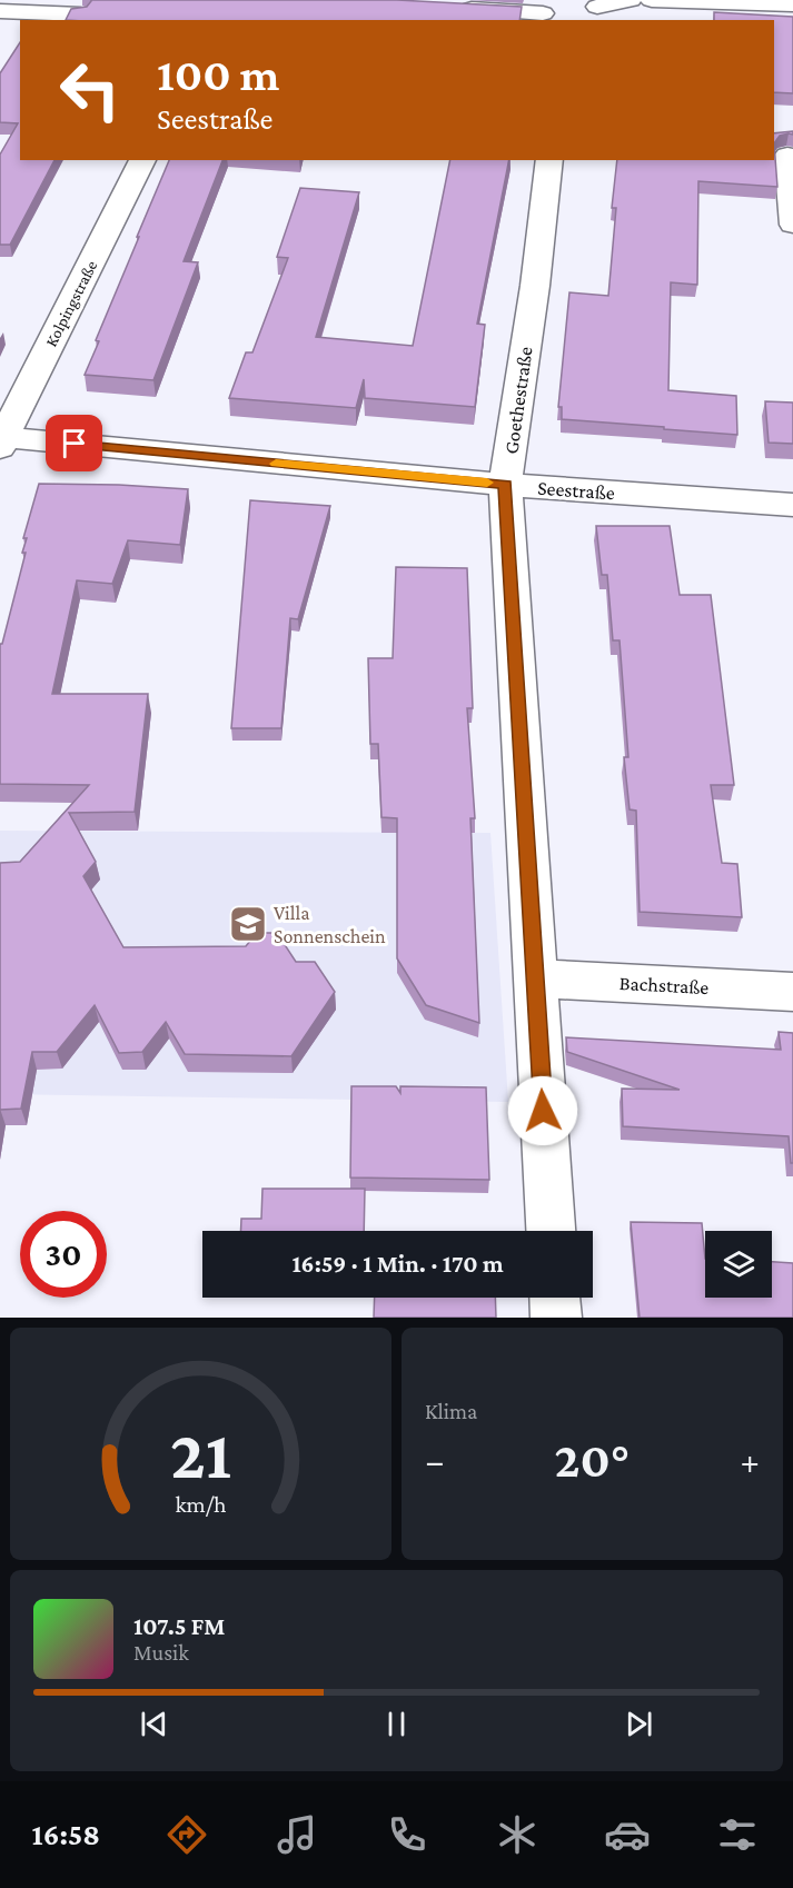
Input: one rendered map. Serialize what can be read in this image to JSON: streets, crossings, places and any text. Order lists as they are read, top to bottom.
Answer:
{
  "streets": {
    "street": [
      "Kolpingstraße",
      "Goethestraße",
      "Seestraße",
      "Bachstraße"
    ]
  },
  "crossings": [
    ["Kolpingstraße", "Seestraße"],
    ["Goethestraße", "Seestraße"],
    ["Goethestraße", "Bachstraße"]
  ],
  "places": {
    "school or university": ["Villa Sonnenschein"]
  },
  "page": {
    "turn": ["100 m", "Seestraße"],
    "limit": "30",
    "trip": "16:59 · 1 Min. · 170 m",
    "tile": "Klima",
    "heat": ["−", "20°", "+"],
    "song": ["107.5 FM", "Musik"],
    "tabs": "16:58",
    "gauge": ["21", "km/h"]
  }
}
